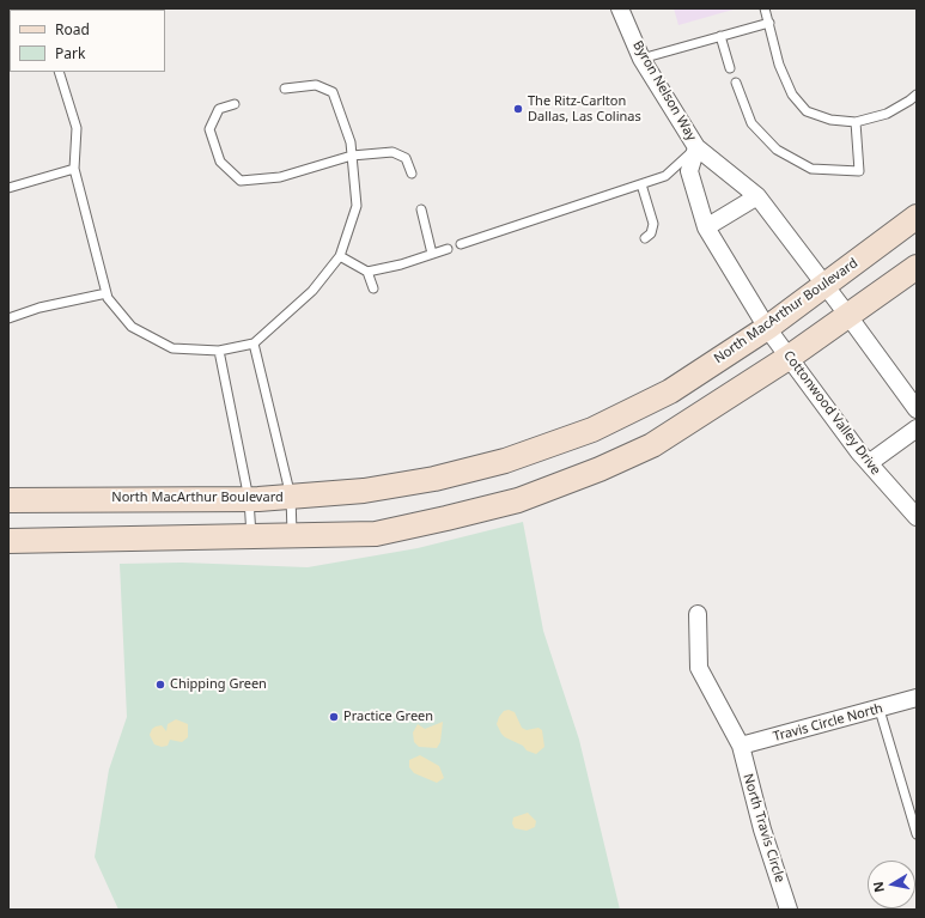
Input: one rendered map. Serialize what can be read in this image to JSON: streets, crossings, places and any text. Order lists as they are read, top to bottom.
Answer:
{
  "streets": {
    "main road": ["North MacArthur Boulevard"],
    "street": [
      "Byron Nelson Way",
      "Cottonwood Valley Drive",
      "Travis Circle North",
      "North Travis Circle"
    ]
  },
  "crossings": [
    ["Byron Nelson Way", "North MacArthur Boulevard"],
    ["Byron Nelson Way", "Cottonwood Valley Drive"],
    ["North MacArthur Boulevard", "Cottonwood Valley Drive"],
    ["Travis Circle North", "North Travis Circle"]
  ],
  "places": ["The Ritz-Carlton Dallas, Las Colinas", "Chipping Green", "Practice Green"],
  "legend": ["Road", "Park"],
  "north": "left"
}
